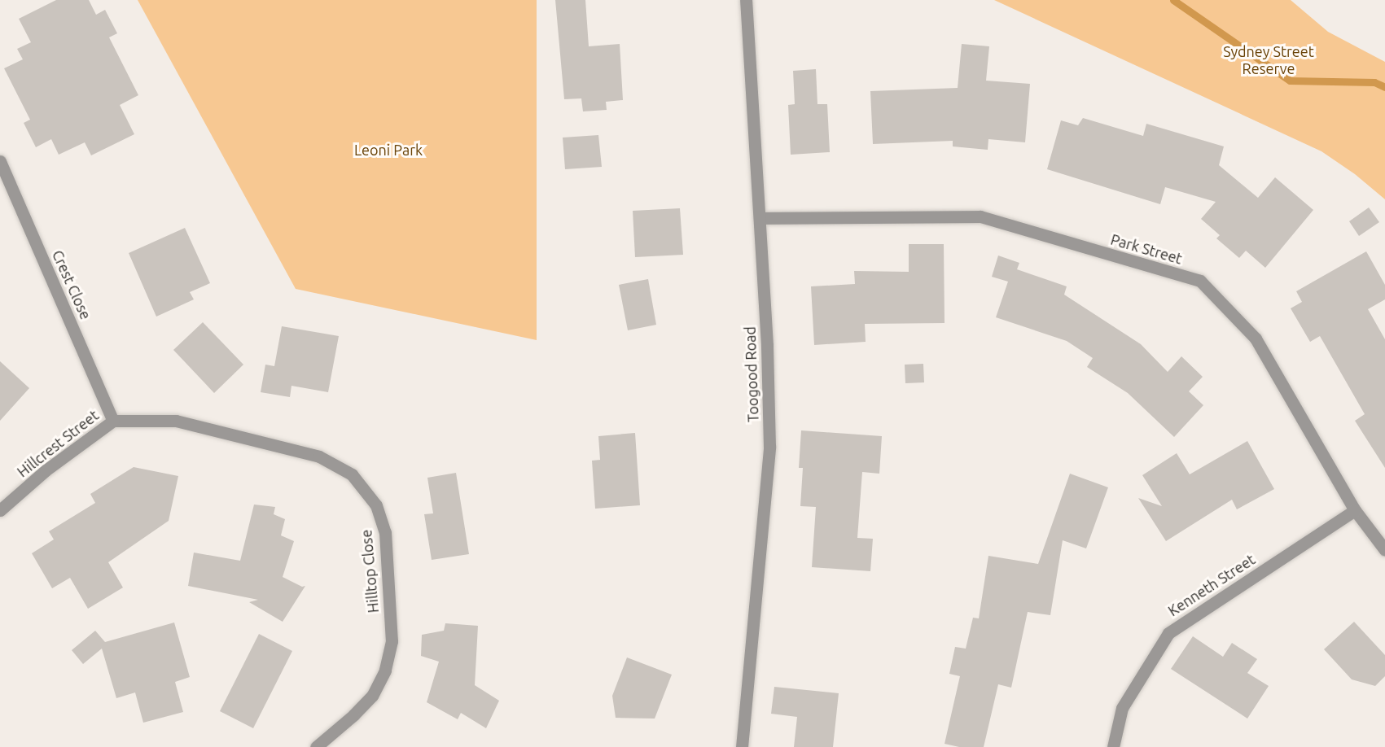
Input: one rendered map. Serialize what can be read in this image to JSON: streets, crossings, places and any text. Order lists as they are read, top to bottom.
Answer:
{
  "streets": {
    "street": [
      "Park Street",
      "Crest Close",
      "Toogood Road",
      "Hillcrest Street",
      "Hilltop Close",
      "Kenneth Street"
    ]
  },
  "crossings": [
    ["Park Street", "Toogood Road"],
    ["Park Street", "Kenneth Street"],
    ["Crest Close", "Hillcrest Street"],
    ["Crest Close", "Hilltop Close"],
    ["Hillcrest Street", "Hilltop Close"]
  ],
  "parks": ["Sydney Street Reserve", "Leoni Park"]
}
